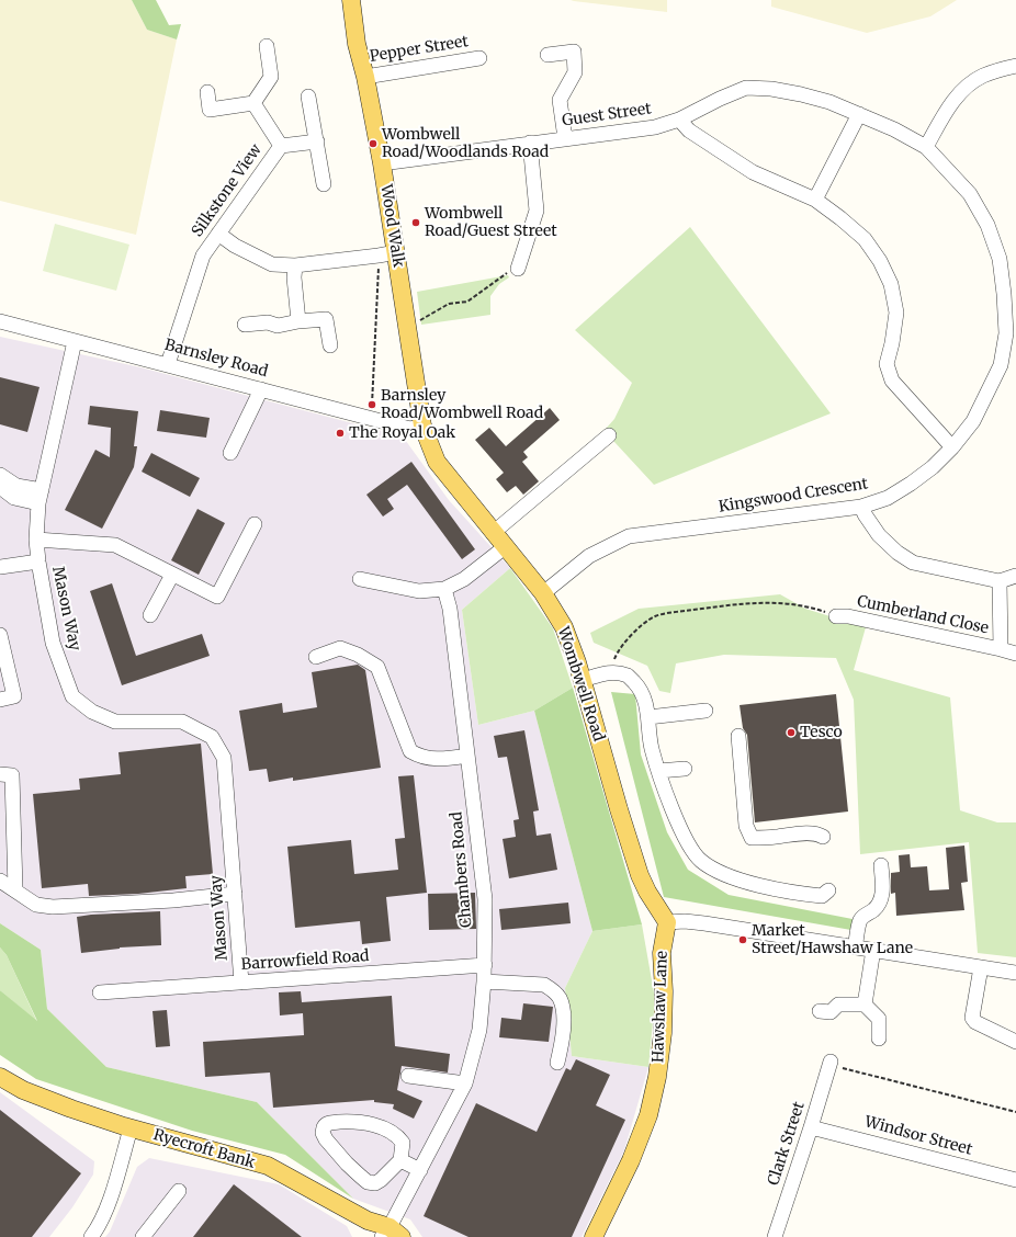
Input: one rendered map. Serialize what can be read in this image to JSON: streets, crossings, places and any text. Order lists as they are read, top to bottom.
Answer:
{
  "streets": {
    "main road": [
      "Wood Walk",
      "Wombwell Road",
      "Hawshaw Lane",
      "Ryecroft Bank"
    ],
    "street": [
      "Pepper Street",
      "Guest Street",
      "Silkstone View",
      "Barnsley Road",
      "Kingswood Crescent",
      "Mason Way",
      "Cumberland Close",
      "Chambers Road",
      "Barrowfield Road",
      "Windsor Street",
      "Clark Street"
    ]
  },
  "crossings": [
    ["Pepper Street", "Wood Walk"],
    ["Guest Street", "Wood Walk"],
    ["Guest Street", "Kingswood Crescent"],
    ["Silkstone View", "Barnsley Road"],
    ["Wood Walk", "Barnsley Road"],
    ["Wood Walk", "Wombwell Road"],
    ["Barnsley Road", "Mason Way"],
    ["Barnsley Road", "Wombwell Road"],
    ["Kingswood Crescent", "Wombwell Road"],
    ["Mason Way", "Barrowfield Road"],
    ["Wombwell Road", "Hawshaw Lane"],
    ["Chambers Road", "Barrowfield Road"],
    ["Chambers Road", "Ryecroft Bank"],
    ["Windsor Street", "Clark Street"]
  ],
  "places": [
    "Wombwell Road/Woodlands Road",
    "Wombwell Road/Guest Street",
    "Barnsley Road/Wombwell Road",
    "The Royal Oak",
    "Tesco",
    "Market Street/Hawshaw Lane"
  ]
}
